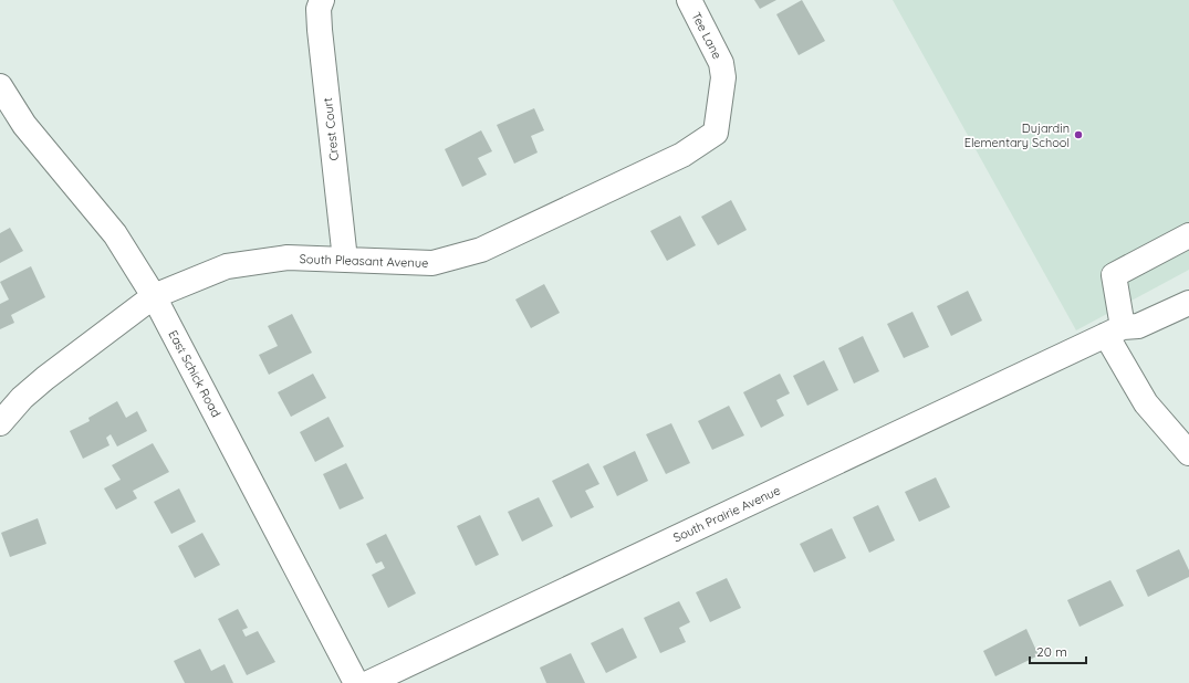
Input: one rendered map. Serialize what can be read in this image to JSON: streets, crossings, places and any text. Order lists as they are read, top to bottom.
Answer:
{
  "streets": {
    "street": [
      "Tee Lane",
      "Crest Court",
      "South Pleasant Avenue",
      "East Schick Road",
      "South Prairie Avenue"
    ]
  },
  "crossings": [
    ["Tee Lane", "South Pleasant Avenue"],
    ["Crest Court", "South Pleasant Avenue"],
    ["South Pleasant Avenue", "East Schick Road"]
  ],
  "places": ["Dujardin Elementary School"],
  "scale_bar": "20 m"
}
